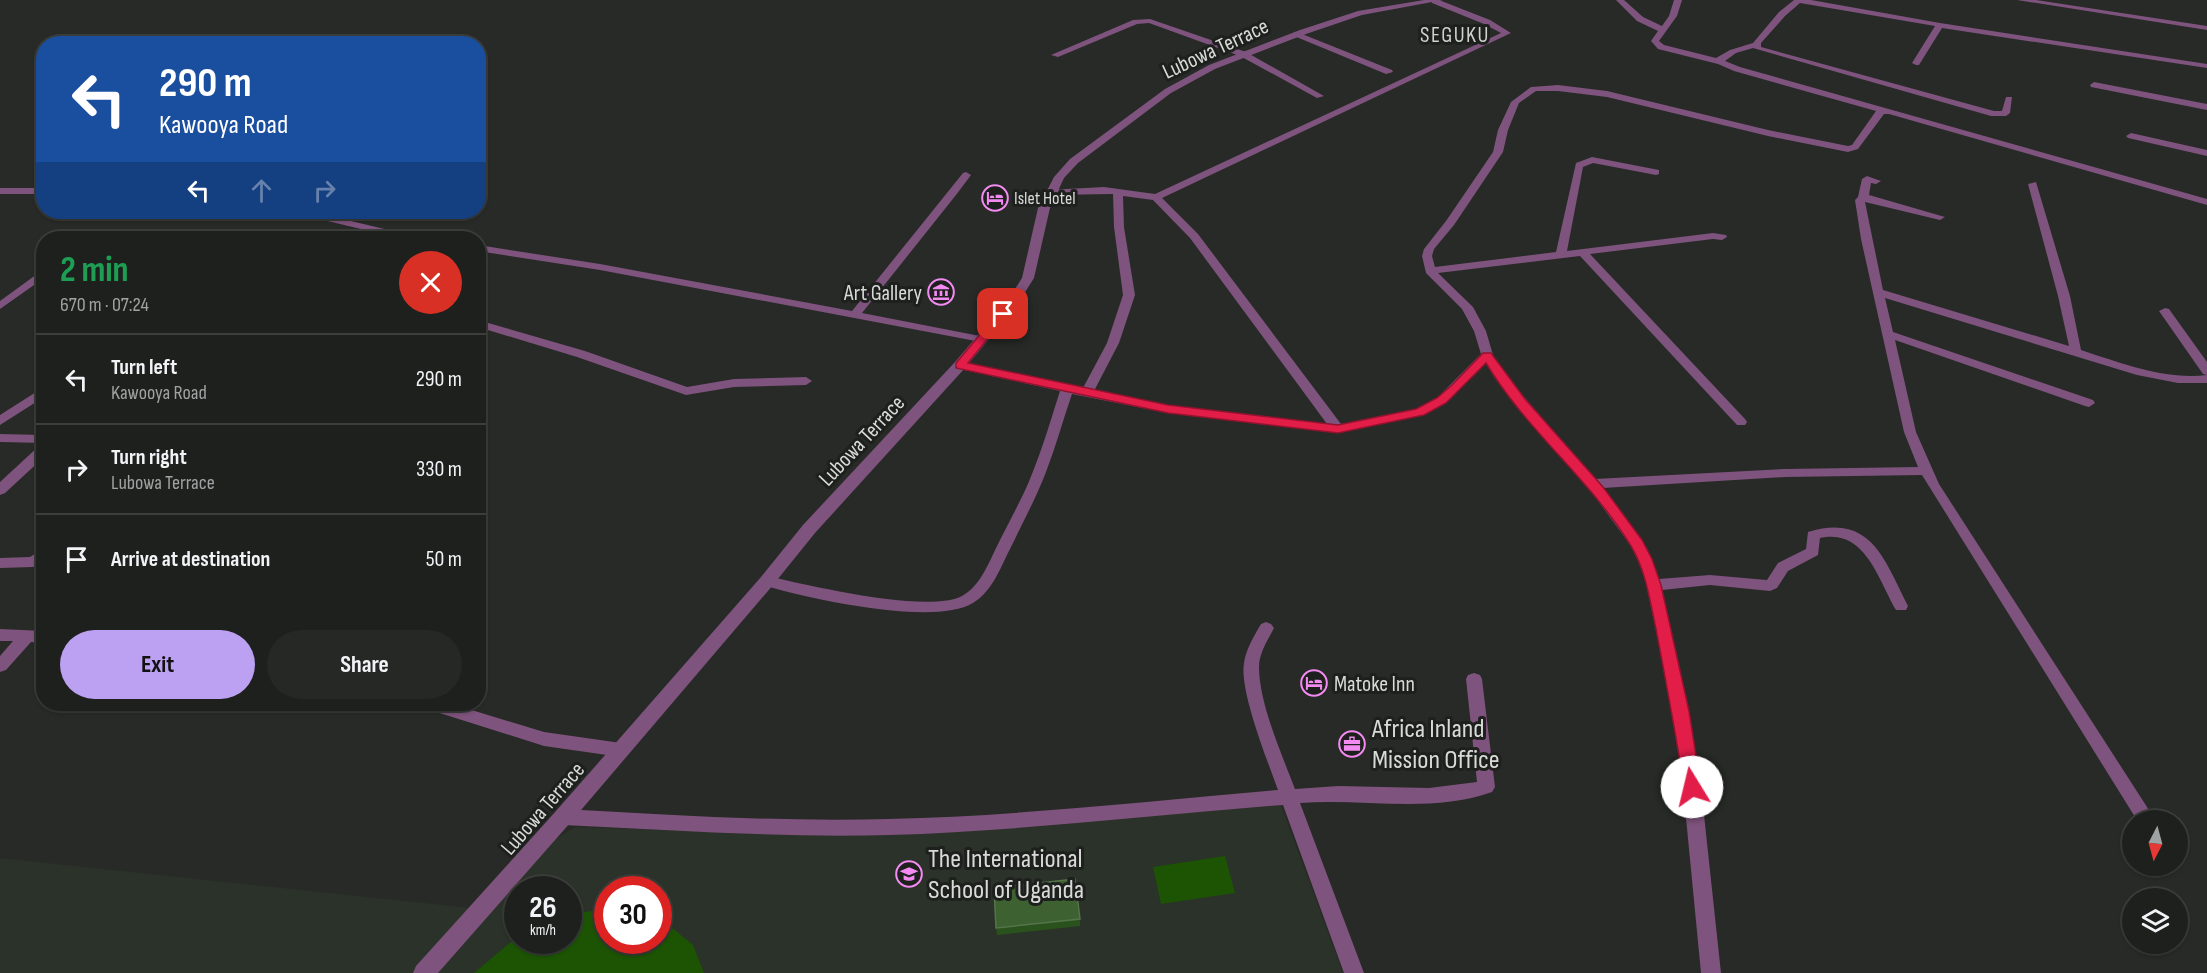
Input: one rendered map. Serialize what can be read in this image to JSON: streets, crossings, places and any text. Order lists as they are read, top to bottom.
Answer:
{
  "streets": {
    "street": ["Lubowa Terrace"]
  },
  "districts": ["SEGUKU"],
  "places": {
    "hotel": ["Islet Hotel", "Matoke Inn"],
    "museum": ["Art Gallery"],
    "office": ["Africa Inland Mission Office"],
    "school or university": ["The International School of Uganda"]
  },
  "north": "bottom",
  "page": {
    "turn": ["290 m", "Kawooya Road"],
    "heading": ["2 min", "670 m · 07:24"],
    "list": [
      {
        "name": "Turn left",
        "note": "Kawooya Road",
        "value": "290 m"
      },
      {
        "name": "Turn right",
        "note": "Lubowa Terrace",
        "value": "330 m"
      },
      {
        "name": "Arrive at destination",
        "value": "50 m"
      }
    ],
    "buttons": ["Exit", "Share"],
    "speed": "26 km/h",
    "limit": "30"
  }
}
